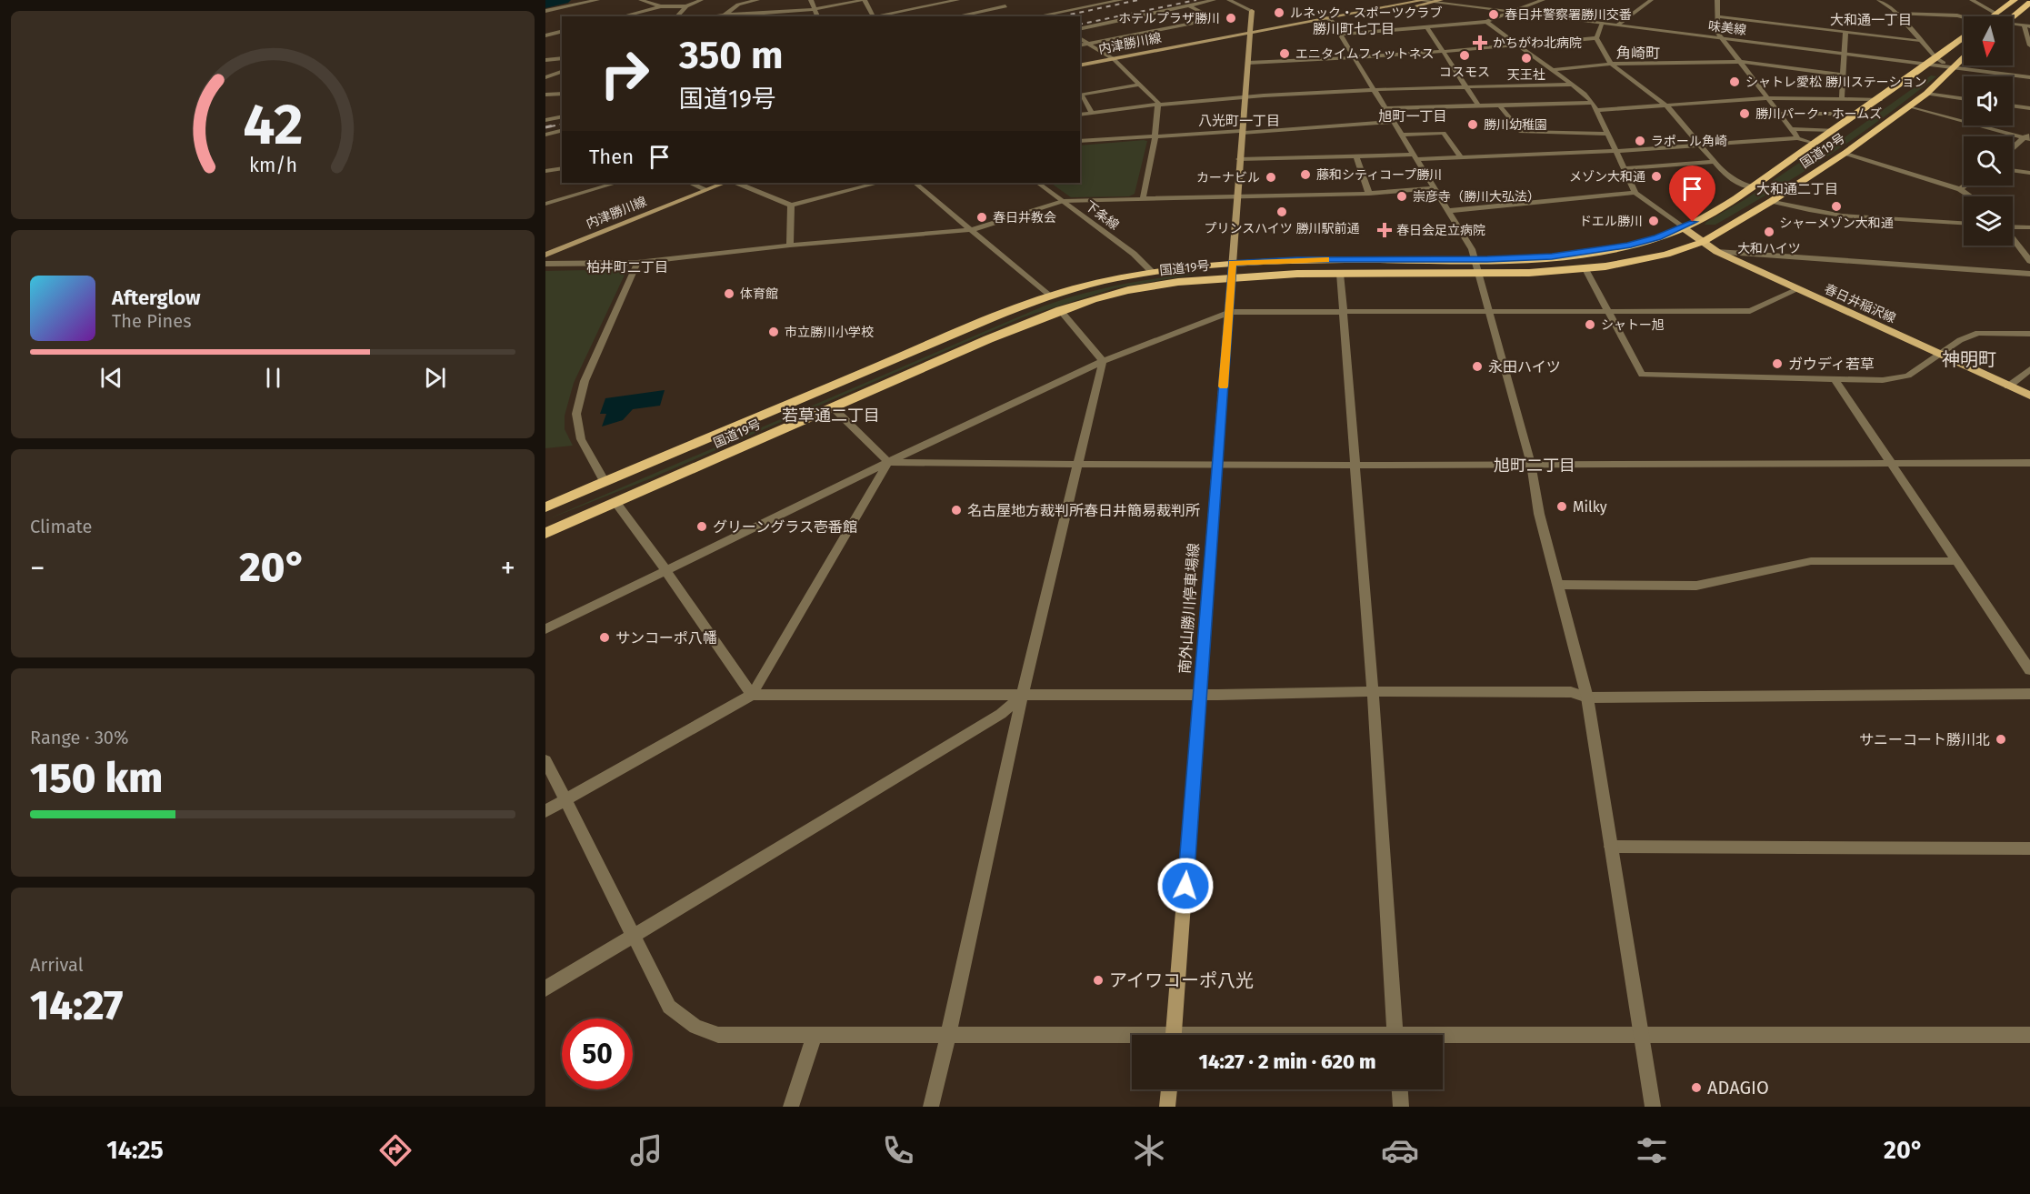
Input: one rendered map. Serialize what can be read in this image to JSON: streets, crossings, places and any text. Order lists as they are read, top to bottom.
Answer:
{
  "streets": {
    "highway": ["国道19号"],
    "main road": ["内津勝川線", "春日井稲沢線", "南外山勝川停車場線"],
    "street": ["味美線", "下条線"]
  },
  "crossings": [
    ["味美線", "内津勝川線"],
    ["味美線", "国道19号"],
    ["内津勝川線", "南外山勝川停車場線"],
    ["国道19号", "下条線"],
    ["国道19号", "春日井稲沢線"],
    ["国道19号", "南外山勝川停車場線"]
  ],
  "districts": [
    "大和通一丁目",
    "勝川町七丁目",
    "角崎町",
    "旭町一丁目",
    "八光町一丁目",
    "大和通二丁目",
    "柏井町二丁目",
    "神明町",
    "若草通二丁目",
    "旭町二丁目"
  ],
  "places": {
    "other": [
      "ルネック・スポーツクラブ",
      "春日井警察署勝川交番",
      "ホテルプラザ勝川",
      "エニタイムフィットネス",
      "コスモス",
      "天王社",
      "シャトレ愛松 勝川ステーション",
      "勝川パーク・ホームズ",
      "勝川幼稚園",
      "ラポール角崎",
      "藤和シティコープ勝川",
      "メゾン大和通",
      "カーナビル",
      "崇彦寺（勝川大弘法）",
      "シャーメゾン大和通",
      "プリンスハイツ 勝川駅前通",
      "春日井教会",
      "ドエル勝川",
      "大和ハイツ",
      "体育館",
      "シャトー旭",
      "市立勝川小学校",
      "ガウディ若草",
      "永田ハイツ",
      "Milky",
      "名古屋地方裁判所春日井簡易裁判所",
      "グリーングラス壱番館",
      "サンコーポ八幡",
      "サニーコート勝川北",
      "アイワコーポ八光",
      "ADAGIO"
    ],
    "health": ["かちがわ北病院", "春日会足立病院"]
  },
  "north": "bottom",
  "page": {
    "turn": ["350 m", "国道19号"],
    "then": "Then",
    "song": ["Afterglow", "The Pines"],
    "tile": [
      "Climate",
      ["Range · 30%", "150 km"],
      ["Arrival", "14:27"]
    ],
    "heat": ["−", "20°", "+"],
    "limit": "50",
    "trip": "14:27 · 2 min · 620 m",
    "tabs": ["14:25", "20°"],
    "gauge": ["42", "km/h"]
  }
}
